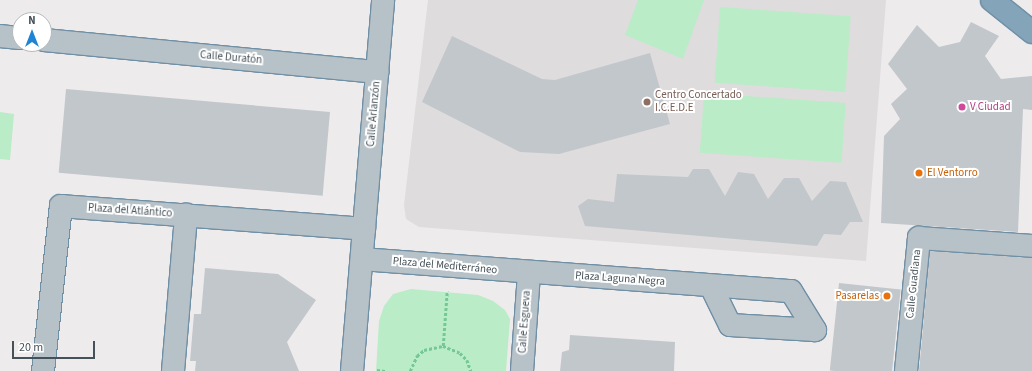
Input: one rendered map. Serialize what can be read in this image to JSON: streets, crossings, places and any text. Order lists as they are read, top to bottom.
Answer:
{
  "streets": {
    "street": [
      "Calle Duratón",
      "Calle Arlanzón",
      "Plaza del Atlántico",
      "Plaza del Mediterráneo",
      "Plaza Laguna Negra",
      "Calle Guadiana",
      "Calle Esgueva"
    ]
  },
  "crossings": [
    ["Calle Duratón", "Calle Arlanzón"],
    ["Calle Arlanzón", "Plaza del Atlántico"],
    ["Plaza del Mediterráneo", "Plaza Laguna Negra"],
    ["Plaza del Mediterráneo", "Calle Esgueva"],
    ["Plaza Laguna Negra", "Calle Esgueva"]
  ],
  "places": [
    "Centro Concertado I.C.E.D.E",
    "V Ciudad",
    "El Ventorro",
    "Pasarelas"
  ],
  "scale_bar": "20 m",
  "north": "top"
}
